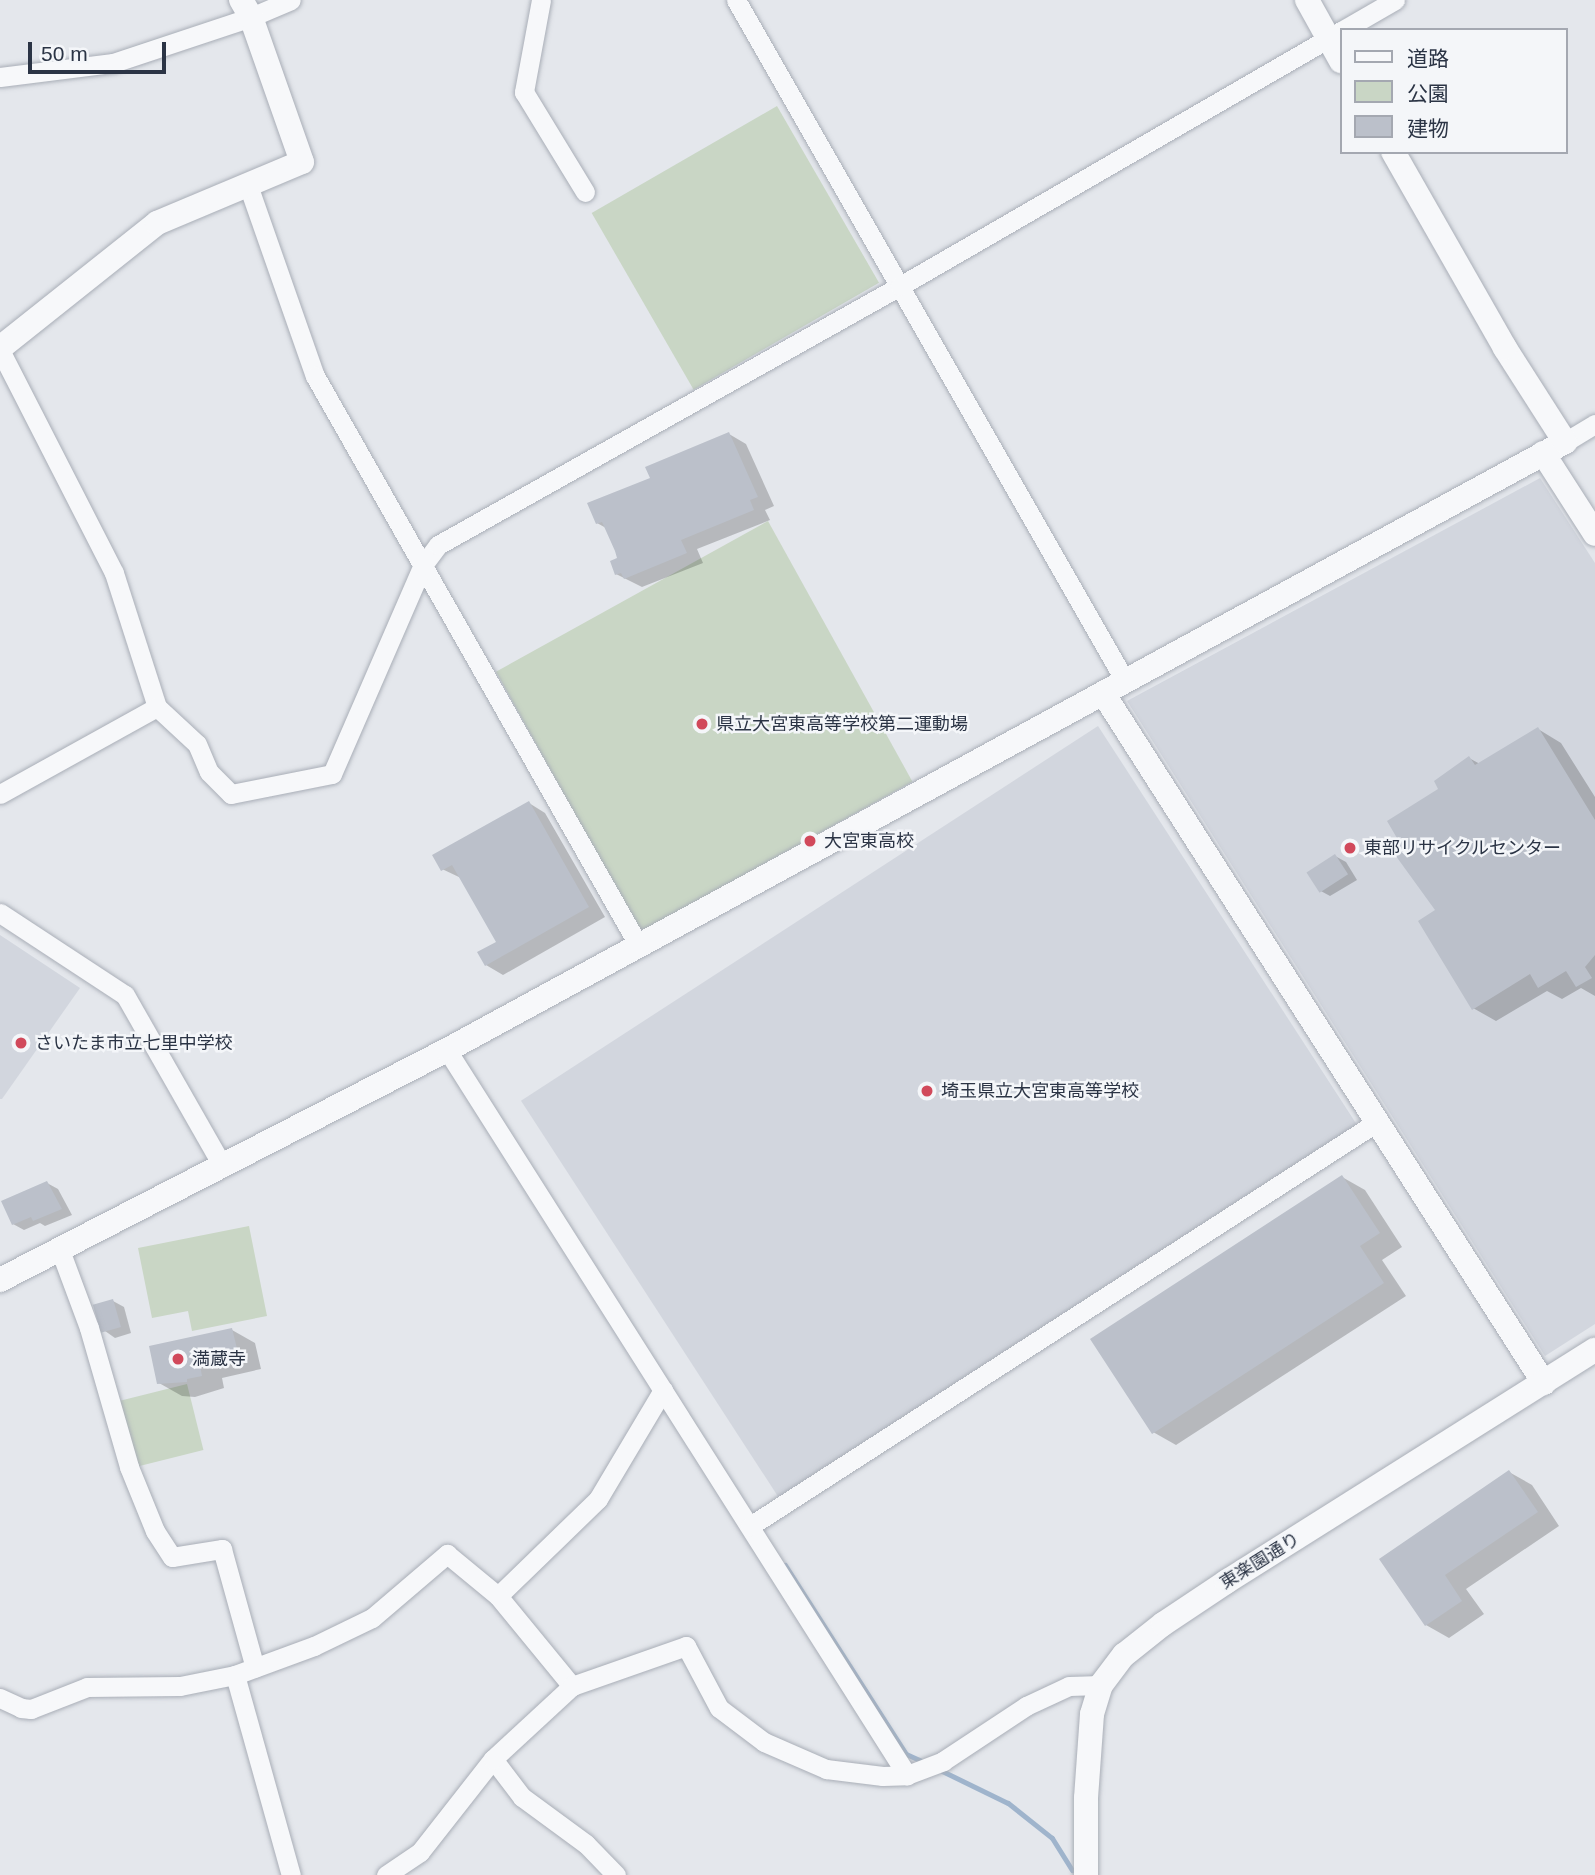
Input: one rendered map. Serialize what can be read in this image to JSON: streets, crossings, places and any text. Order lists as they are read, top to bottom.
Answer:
{
  "streets": {
    "street": ["東楽園通り"]
  },
  "places": [
    "県立大宮東高等学校第二運動場",
    "大宮東高校",
    "東部リサイクルセンター",
    "さいたま市立七里中学校",
    "埼玉県立大宮東高等学校",
    "満蔵寺"
  ],
  "legend": ["道路", "公園", "建物"],
  "scale_bar": "50 m"
}
